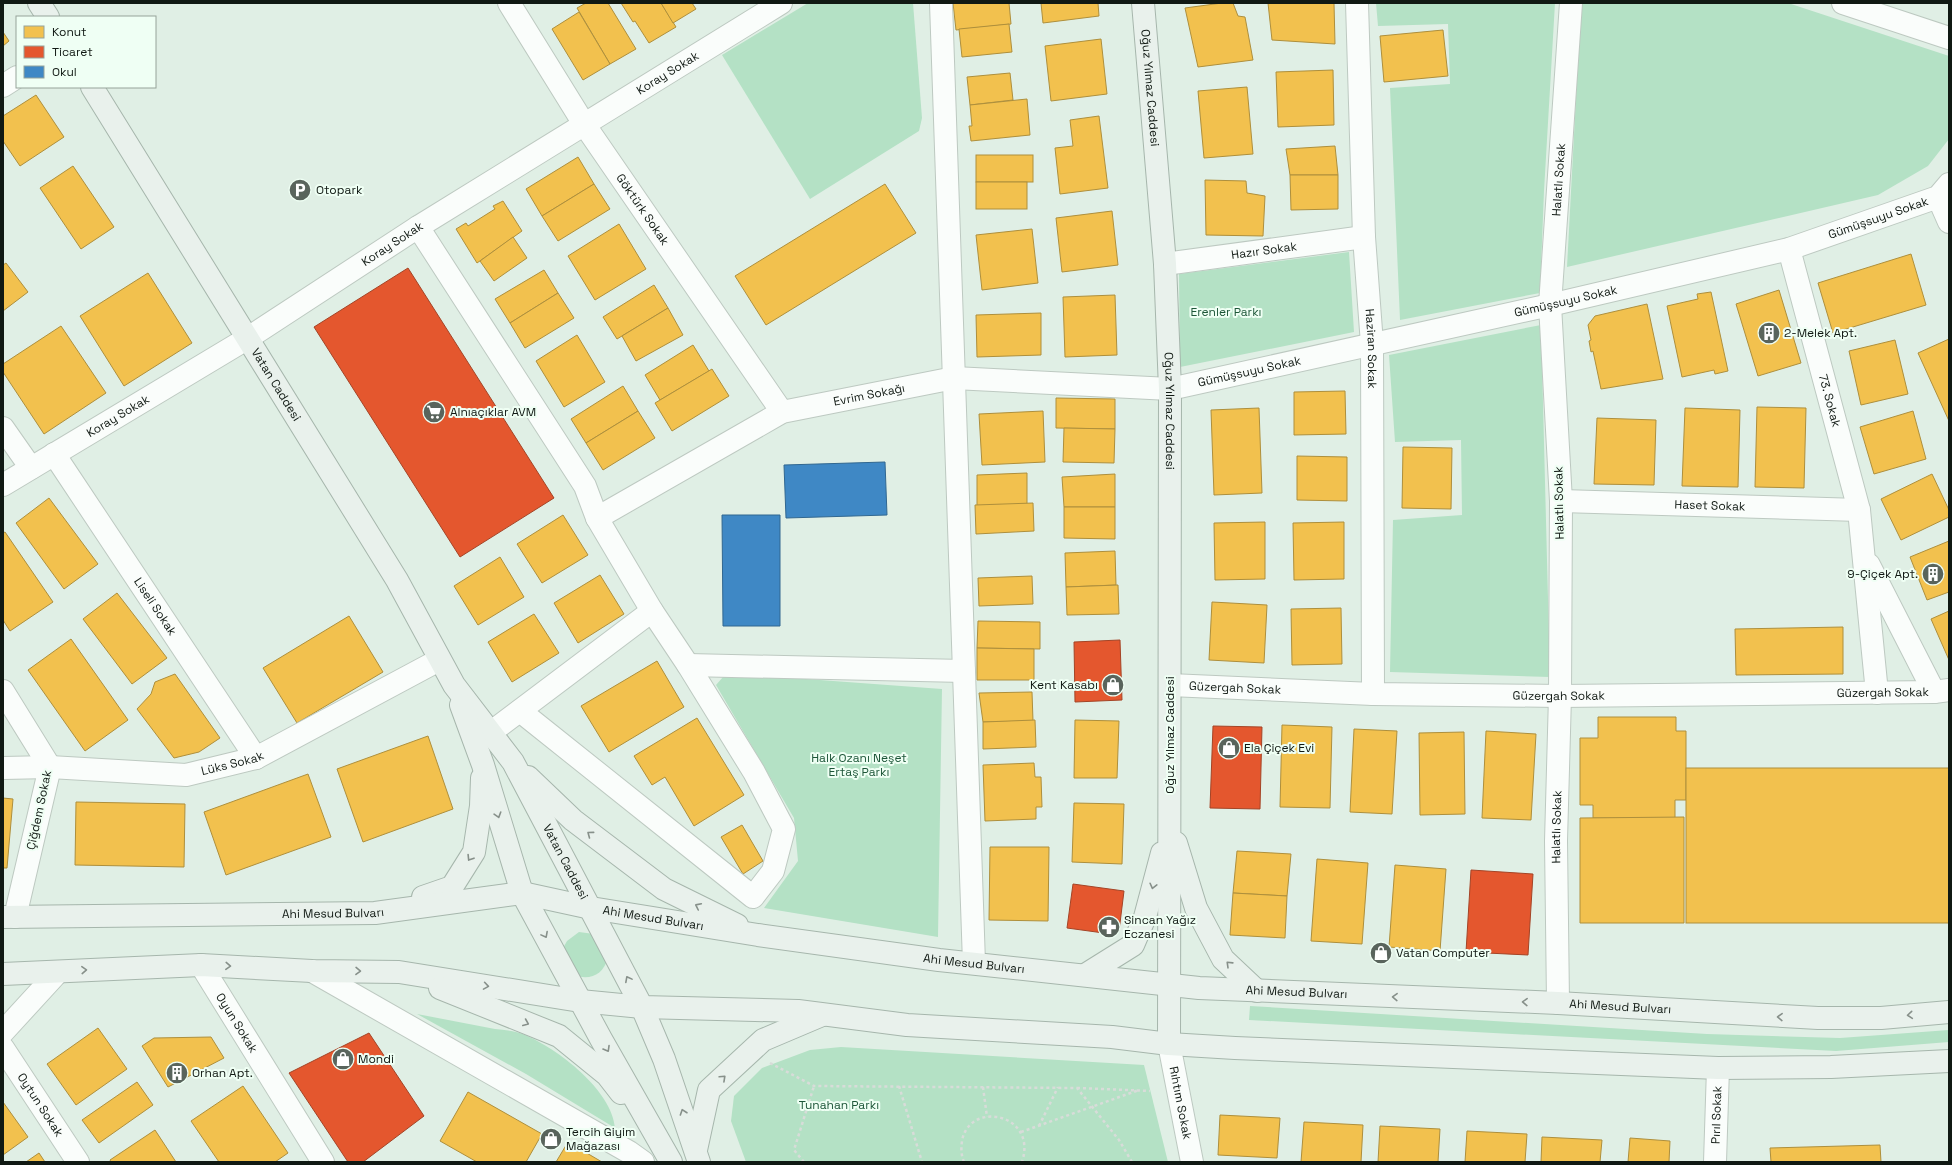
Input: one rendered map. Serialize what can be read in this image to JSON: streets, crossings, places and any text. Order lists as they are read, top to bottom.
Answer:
{
  "streets": {
    "main road": ["Oğuz Yılmaz Caddesi", "Vatan Caddesi", "Ahi Mesud Bulvarı"],
    "street": [
      "Koray Sokak",
      "Halatlı Sokak",
      "Göktürk Sokak",
      "Gümüşsuyu Sokak",
      "Hazır Sokak",
      "Haziran Sokak",
      "Evrim Sokağı",
      "73. Sokak",
      "Haset Sokak",
      "Liseli Sokak",
      "Güzergah Sokak",
      "Lüks Sokak",
      "Çiğdem Sokak",
      "Oyun Sokak",
      "Rıhtım Sokak",
      "Oytun Sokak",
      "Pırıl Sokak"
    ]
  },
  "crossings": [
    ["Koray Sokak", "Göktürk Sokak"],
    ["Koray Sokak", "Vatan Caddesi"],
    ["Koray Sokak", "Liseli Sokak"],
    ["Oğuz Yılmaz Caddesi", "Gümüşsuyu Sokak"],
    ["Oğuz Yılmaz Caddesi", "Hazır Sokak"],
    ["Oğuz Yılmaz Caddesi", "Evrim Sokağı"],
    ["Oğuz Yılmaz Caddesi", "Güzergah Sokak"],
    ["Halatlı Sokak", "Gümüşsuyu Sokak"],
    ["Halatlı Sokak", "Haset Sokak"],
    ["Halatlı Sokak", "Güzergah Sokak"],
    ["Halatlı Sokak", "Ahi Mesud Bulvarı"],
    ["Göktürk Sokak", "Evrim Sokağı"],
    ["Gümüşsuyu Sokak", "Haziran Sokak"],
    ["Gümüşsuyu Sokak", "Evrim Sokağı"],
    ["Gümüşsuyu Sokak", "73. Sokak"],
    ["Hazır Sokak", "Haziran Sokak"],
    ["Haziran Sokak", "Güzergah Sokak"],
    ["Vatan Caddesi", "Lüks Sokak"],
    ["Vatan Caddesi", "Ahi Mesud Bulvarı"],
    ["73. Sokak", "Haset Sokak"],
    ["73. Sokak", "Güzergah Sokak"],
    ["Liseli Sokak", "Lüks Sokak"],
    ["Lüks Sokak", "Çiğdem Sokak"],
    ["Çiğdem Sokak", "Ahi Mesud Bulvarı"]
  ],
  "parks": ["Erenler Parkı", "Halk Ozanı Neşet Ertaş Parkı", "Tunahan Parkı"],
  "places": {
    "parking": ["Otopark"],
    "building": ["2-Melek Apt.", "9-Çiçek Apt.", "Orhan Apt."],
    "supermarket": ["Alnıaçıklar AVM"],
    "shop": [
      "Kent Kasabı",
      "Ela Çiçek Evi",
      "Vatan Computer",
      "Mondi",
      "Tercih Giyim Mağazası"
    ],
    "pharmacy": ["Sincan Yağız Eczanesi"]
  },
  "legend": ["Konut", "Ticaret", "Okul"]
}
